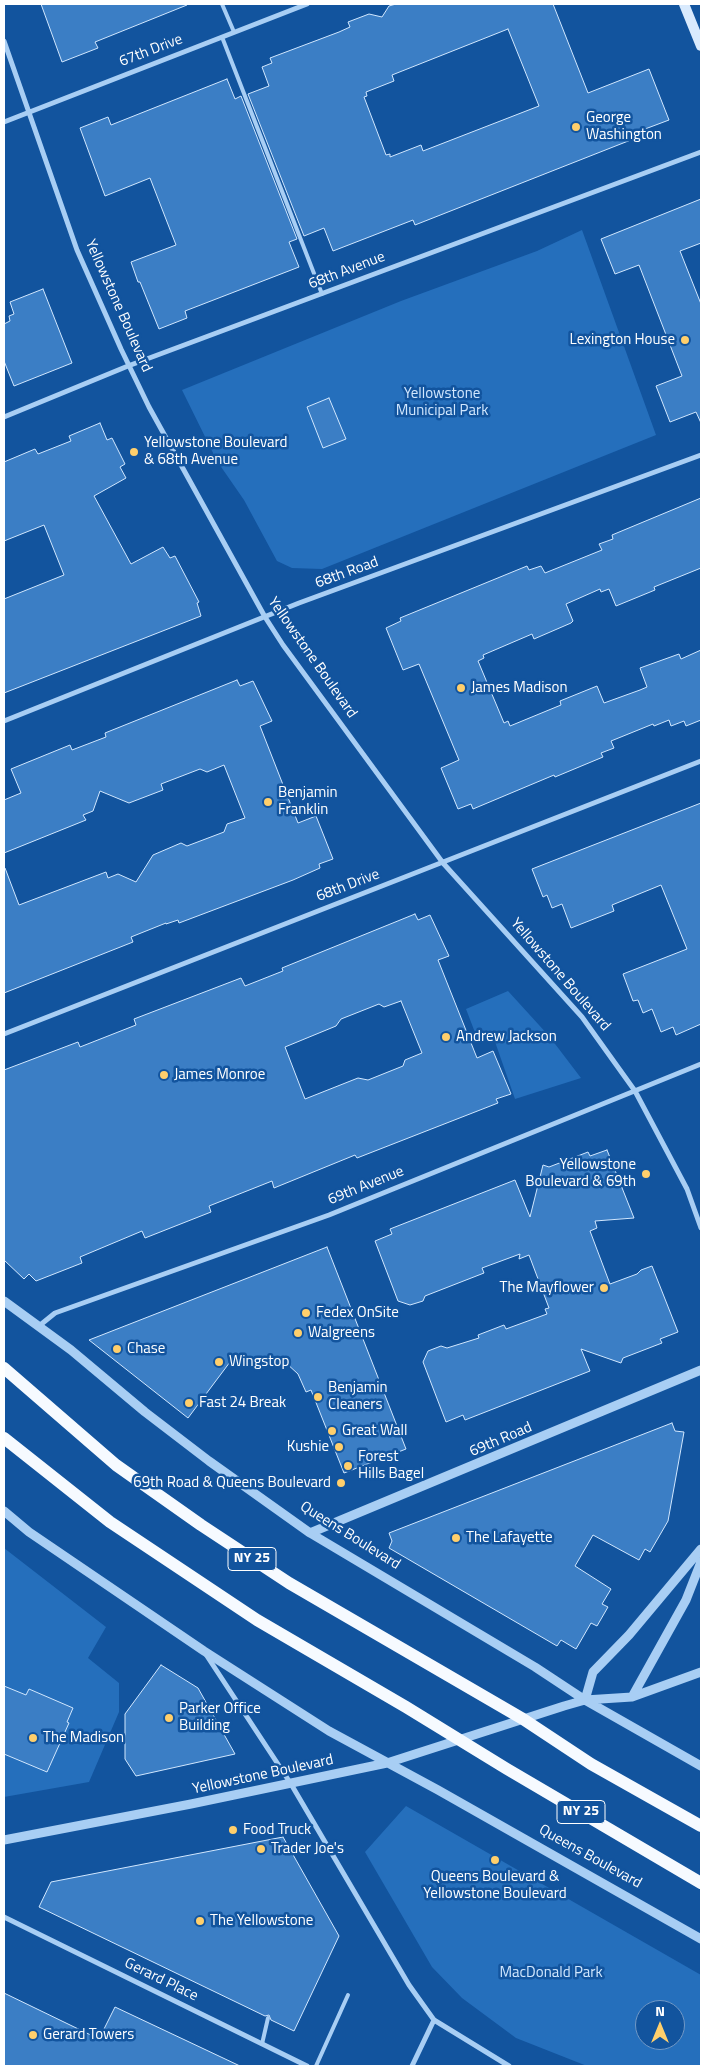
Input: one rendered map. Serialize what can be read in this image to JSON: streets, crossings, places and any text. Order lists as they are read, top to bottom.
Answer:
{
  "streets": {
    "main road": ["NY 25"],
    "street": [
      "67th Drive",
      "68th Avenue",
      "Yellowstone Boulevard",
      "68th Road",
      "68th Drive",
      "69th Avenue",
      "69th Road",
      "Queens Boulevard",
      "Gerard Place"
    ]
  },
  "crossings": [
    ["67th Drive", "Yellowstone Boulevard"],
    ["68th Avenue", "Yellowstone Boulevard"],
    ["Yellowstone Boulevard", "68th Road"],
    ["Yellowstone Boulevard", "68th Drive"],
    ["Yellowstone Boulevard", "69th Avenue"],
    ["Yellowstone Boulevard", "Queens Boulevard"],
    ["Yellowstone Boulevard", "NY 25"],
    ["69th Avenue", "Queens Boulevard"],
    ["69th Road", "Queens Boulevard"]
  ],
  "parks": ["Yellowstone Municipal Park", "MacDonald Park"],
  "places": [
    "George Washington",
    "Lexington House",
    "Yellowstone Boulevard & 68th Avenue",
    "James Madison",
    "Benjamin Franklin",
    "Andrew Jackson",
    "James Monroe",
    "Yellowstone Boulevard & 69th",
    "The Mayflower",
    "Fedex OnSite",
    "Walgreens",
    "Chase",
    "Wingstop",
    "Benjamin Cleaners",
    "Fast 24 Break",
    "Great Wall",
    "Kushie",
    "Forest Hills Bagel",
    "69th Road & Queens Boulevard",
    "The Lafayette",
    "Parker Office Building",
    "The Madison",
    "Food Truck",
    "Trader Joe's",
    "Queens Boulevard & Yellowstone Boulevard",
    "The Yellowstone",
    "Gerard Towers"
  ],
  "north": "top"
}
